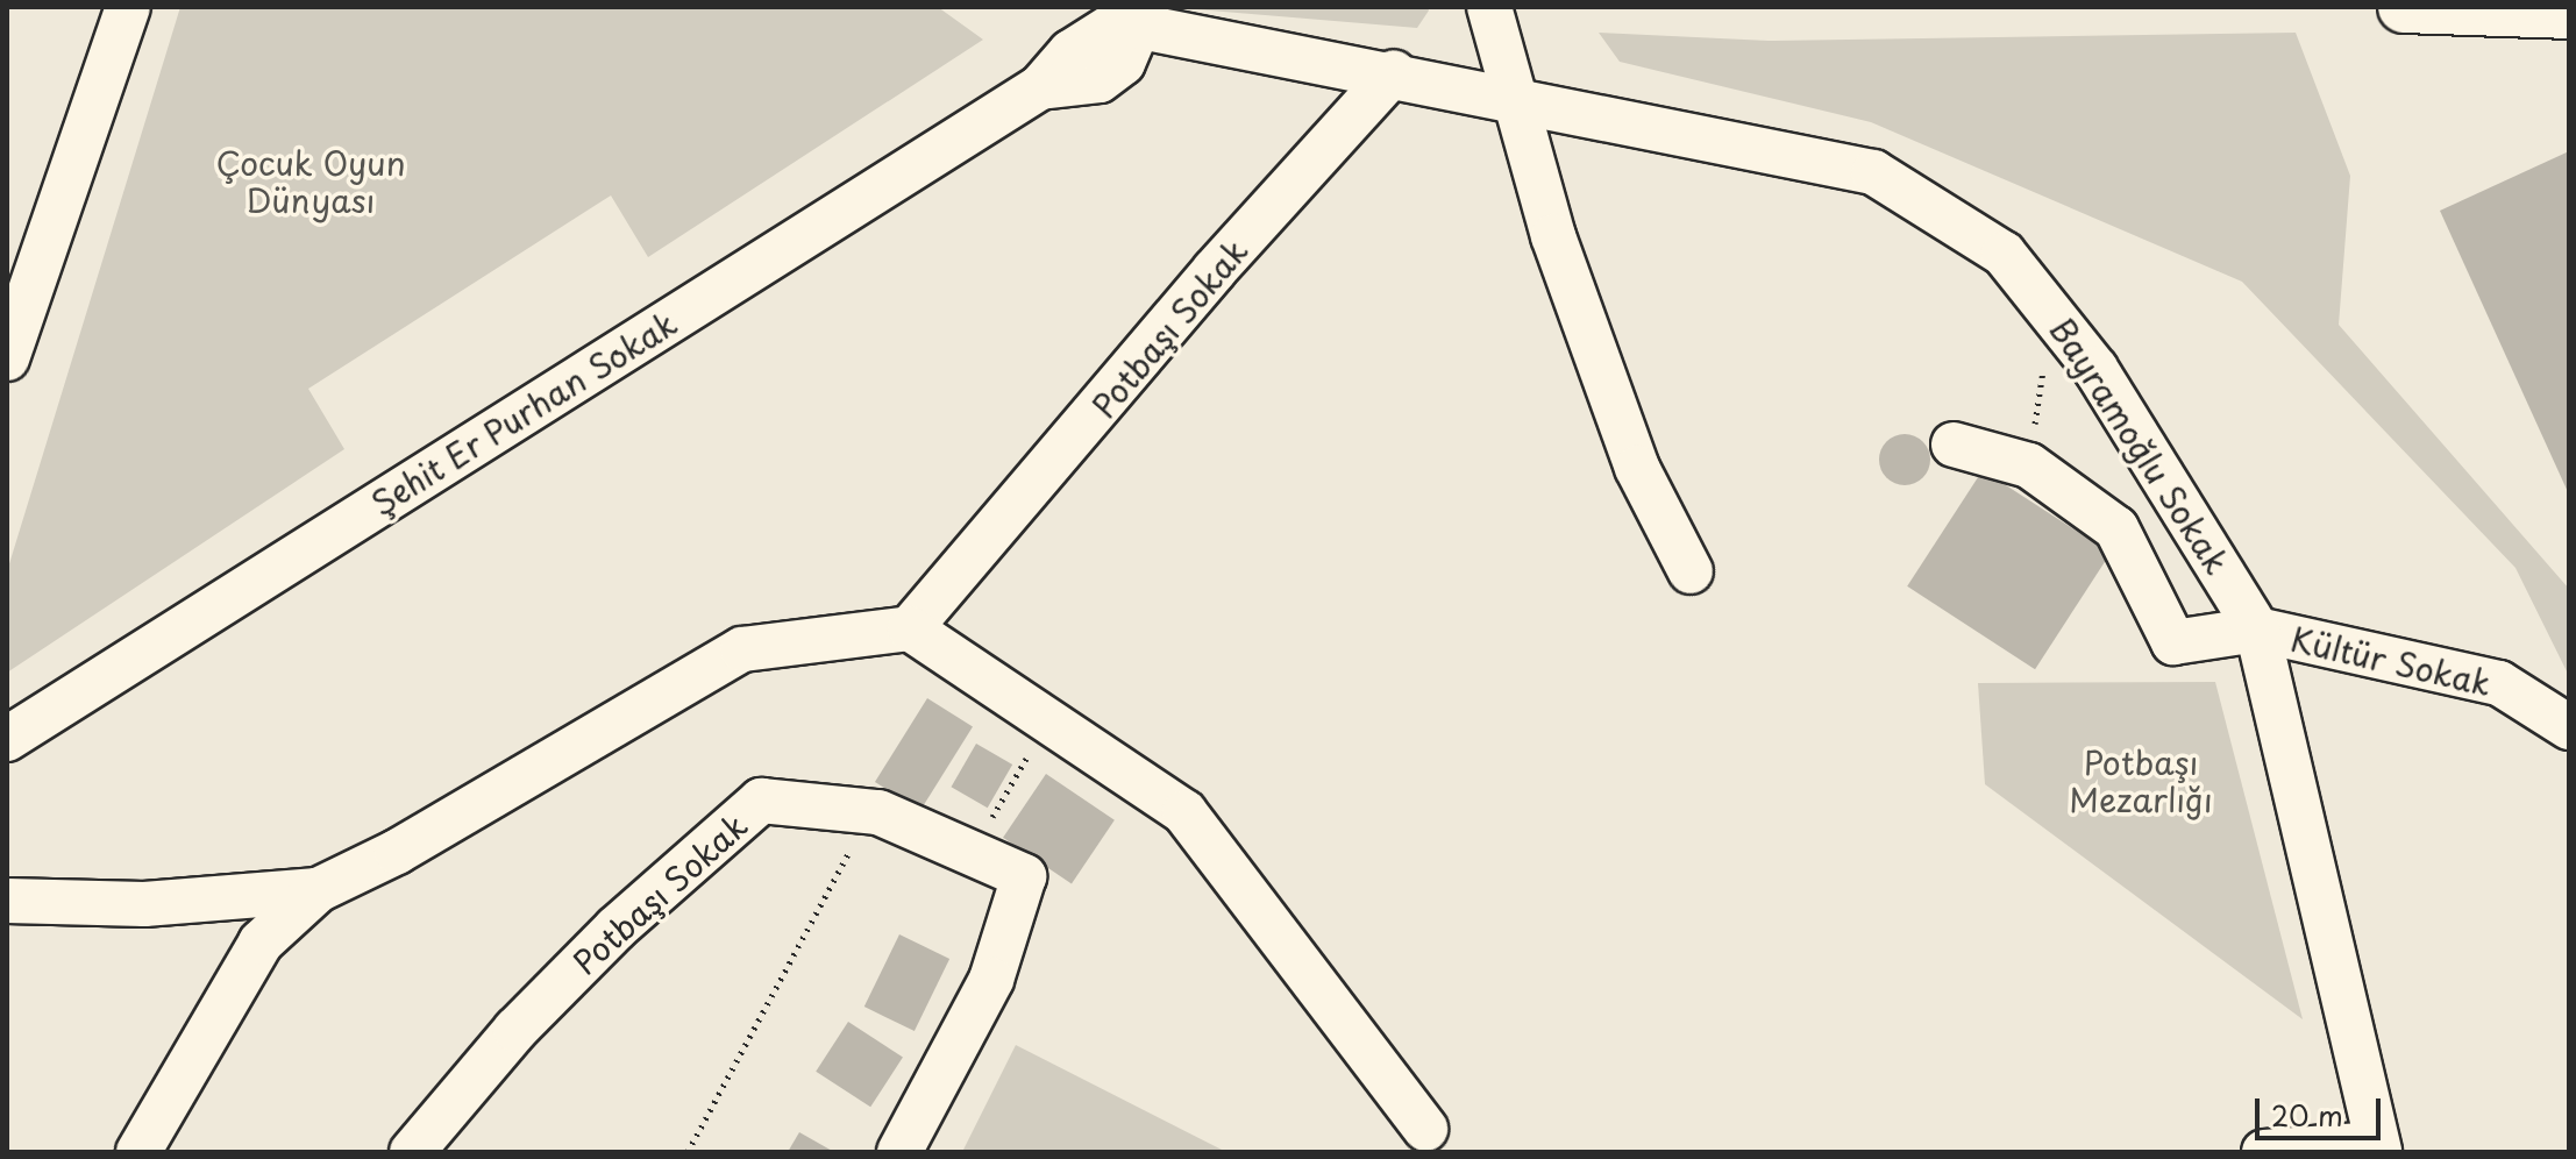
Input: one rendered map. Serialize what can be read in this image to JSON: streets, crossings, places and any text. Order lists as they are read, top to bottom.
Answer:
{
  "streets": {
    "street": [
      "Potbaşı Sokak",
      "Şehit Er Purhan Sokak",
      "Bayramoğlu Sokak",
      "Kültür Sokak"
    ]
  },
  "crossings": [
    ["Potbaşı Sokak", "Şehit Er Purhan Sokak"],
    ["Şehit Er Purhan Sokak", "Bayramoğlu Sokak"],
    ["Bayramoğlu Sokak", "Kültür Sokak"]
  ],
  "parks": ["Çocuk Oyun Dünyası", "Potbaşı Mezarlığı"],
  "scale_bar": "20 m"
}
